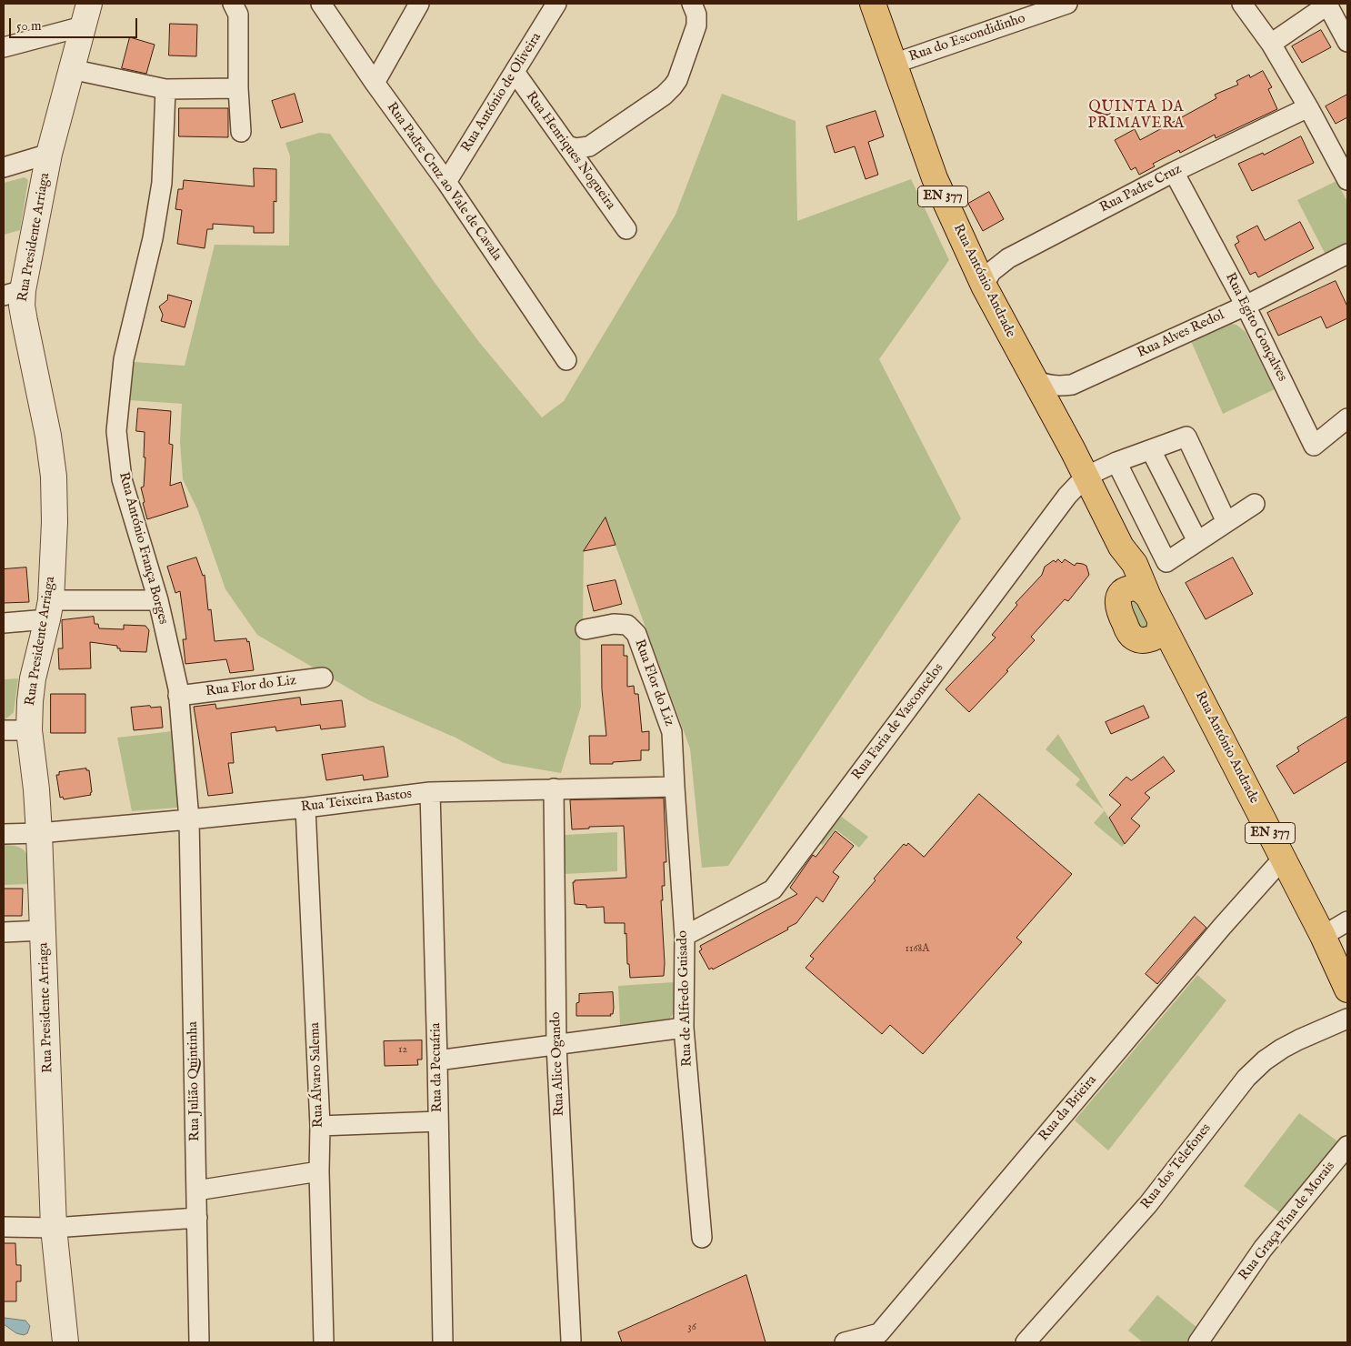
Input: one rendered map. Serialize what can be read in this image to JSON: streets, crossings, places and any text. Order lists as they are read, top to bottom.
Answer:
{
  "streets": {
    "main road": ["EN 377", "Rua António Andrade"],
    "street": [
      "Rua do Escondidinho",
      "Rua António de Oliveira",
      "Rua Henriques Nogueira",
      "Rua Padre Cruz ao Vale de Cavala",
      "Rua Padre Cruz",
      "Rua Presidente Arriaga",
      "Rua Egito Gonçalves",
      "Rua Alves Redol",
      "Rua António França Borges",
      "Rua Flor do Liz",
      "Rua Faria de Vasconcelos",
      "Rua Teixeira Bastos",
      "Rua de Alfredo Guisado",
      "Rua Alice Ogando",
      "Rua da Pecuária",
      "Rua Álvaro Salema",
      "Rua Julião Quintinha",
      "Rua da Brieira",
      "Rua dos Telefones",
      "Rua Graça Pina de Morais"
    ]
  },
  "crossings": [
    ["Rua do Escondidinho", "Rua António Andrade"],
    ["Rua António de Oliveira", "Rua Henriques Nogueira"],
    ["Rua António de Oliveira", "Rua Padre Cruz ao Vale de Cavala"],
    ["Rua Padre Cruz", "Rua António Andrade"],
    ["Rua Padre Cruz", "Rua Egito Gonçalves"],
    ["EN 377", "Rua António Andrade"],
    ["Rua Presidente Arriaga", "Rua Teixeira Bastos"],
    ["Rua António Andrade", "Rua Alves Redol"],
    ["Rua António Andrade", "Rua Faria de Vasconcelos"],
    ["Rua António Andrade", "Rua da Brieira"],
    ["Rua Egito Gonçalves", "Rua Alves Redol"],
    ["Rua António França Borges", "Rua Flor do Liz"],
    ["Rua António França Borges", "Rua Teixeira Bastos"],
    ["Rua António França Borges", "Rua Julião Quintinha"],
    ["Rua Flor do Liz", "Rua Teixeira Bastos"],
    ["Rua Flor do Liz", "Rua de Alfredo Guisado"],
    ["Rua Faria de Vasconcelos", "Rua de Alfredo Guisado"],
    ["Rua Teixeira Bastos", "Rua de Alfredo Guisado"],
    ["Rua Teixeira Bastos", "Rua Alice Ogando"],
    ["Rua Teixeira Bastos", "Rua da Pecuária"],
    ["Rua Teixeira Bastos", "Rua Álvaro Salema"],
    ["Rua Teixeira Bastos", "Rua Julião Quintinha"]
  ],
  "districts": ["QUINTA DA PRIMAVERA"],
  "house_numbers": ["1168A", "12", "36"],
  "scale_bar": "50 m"
}
